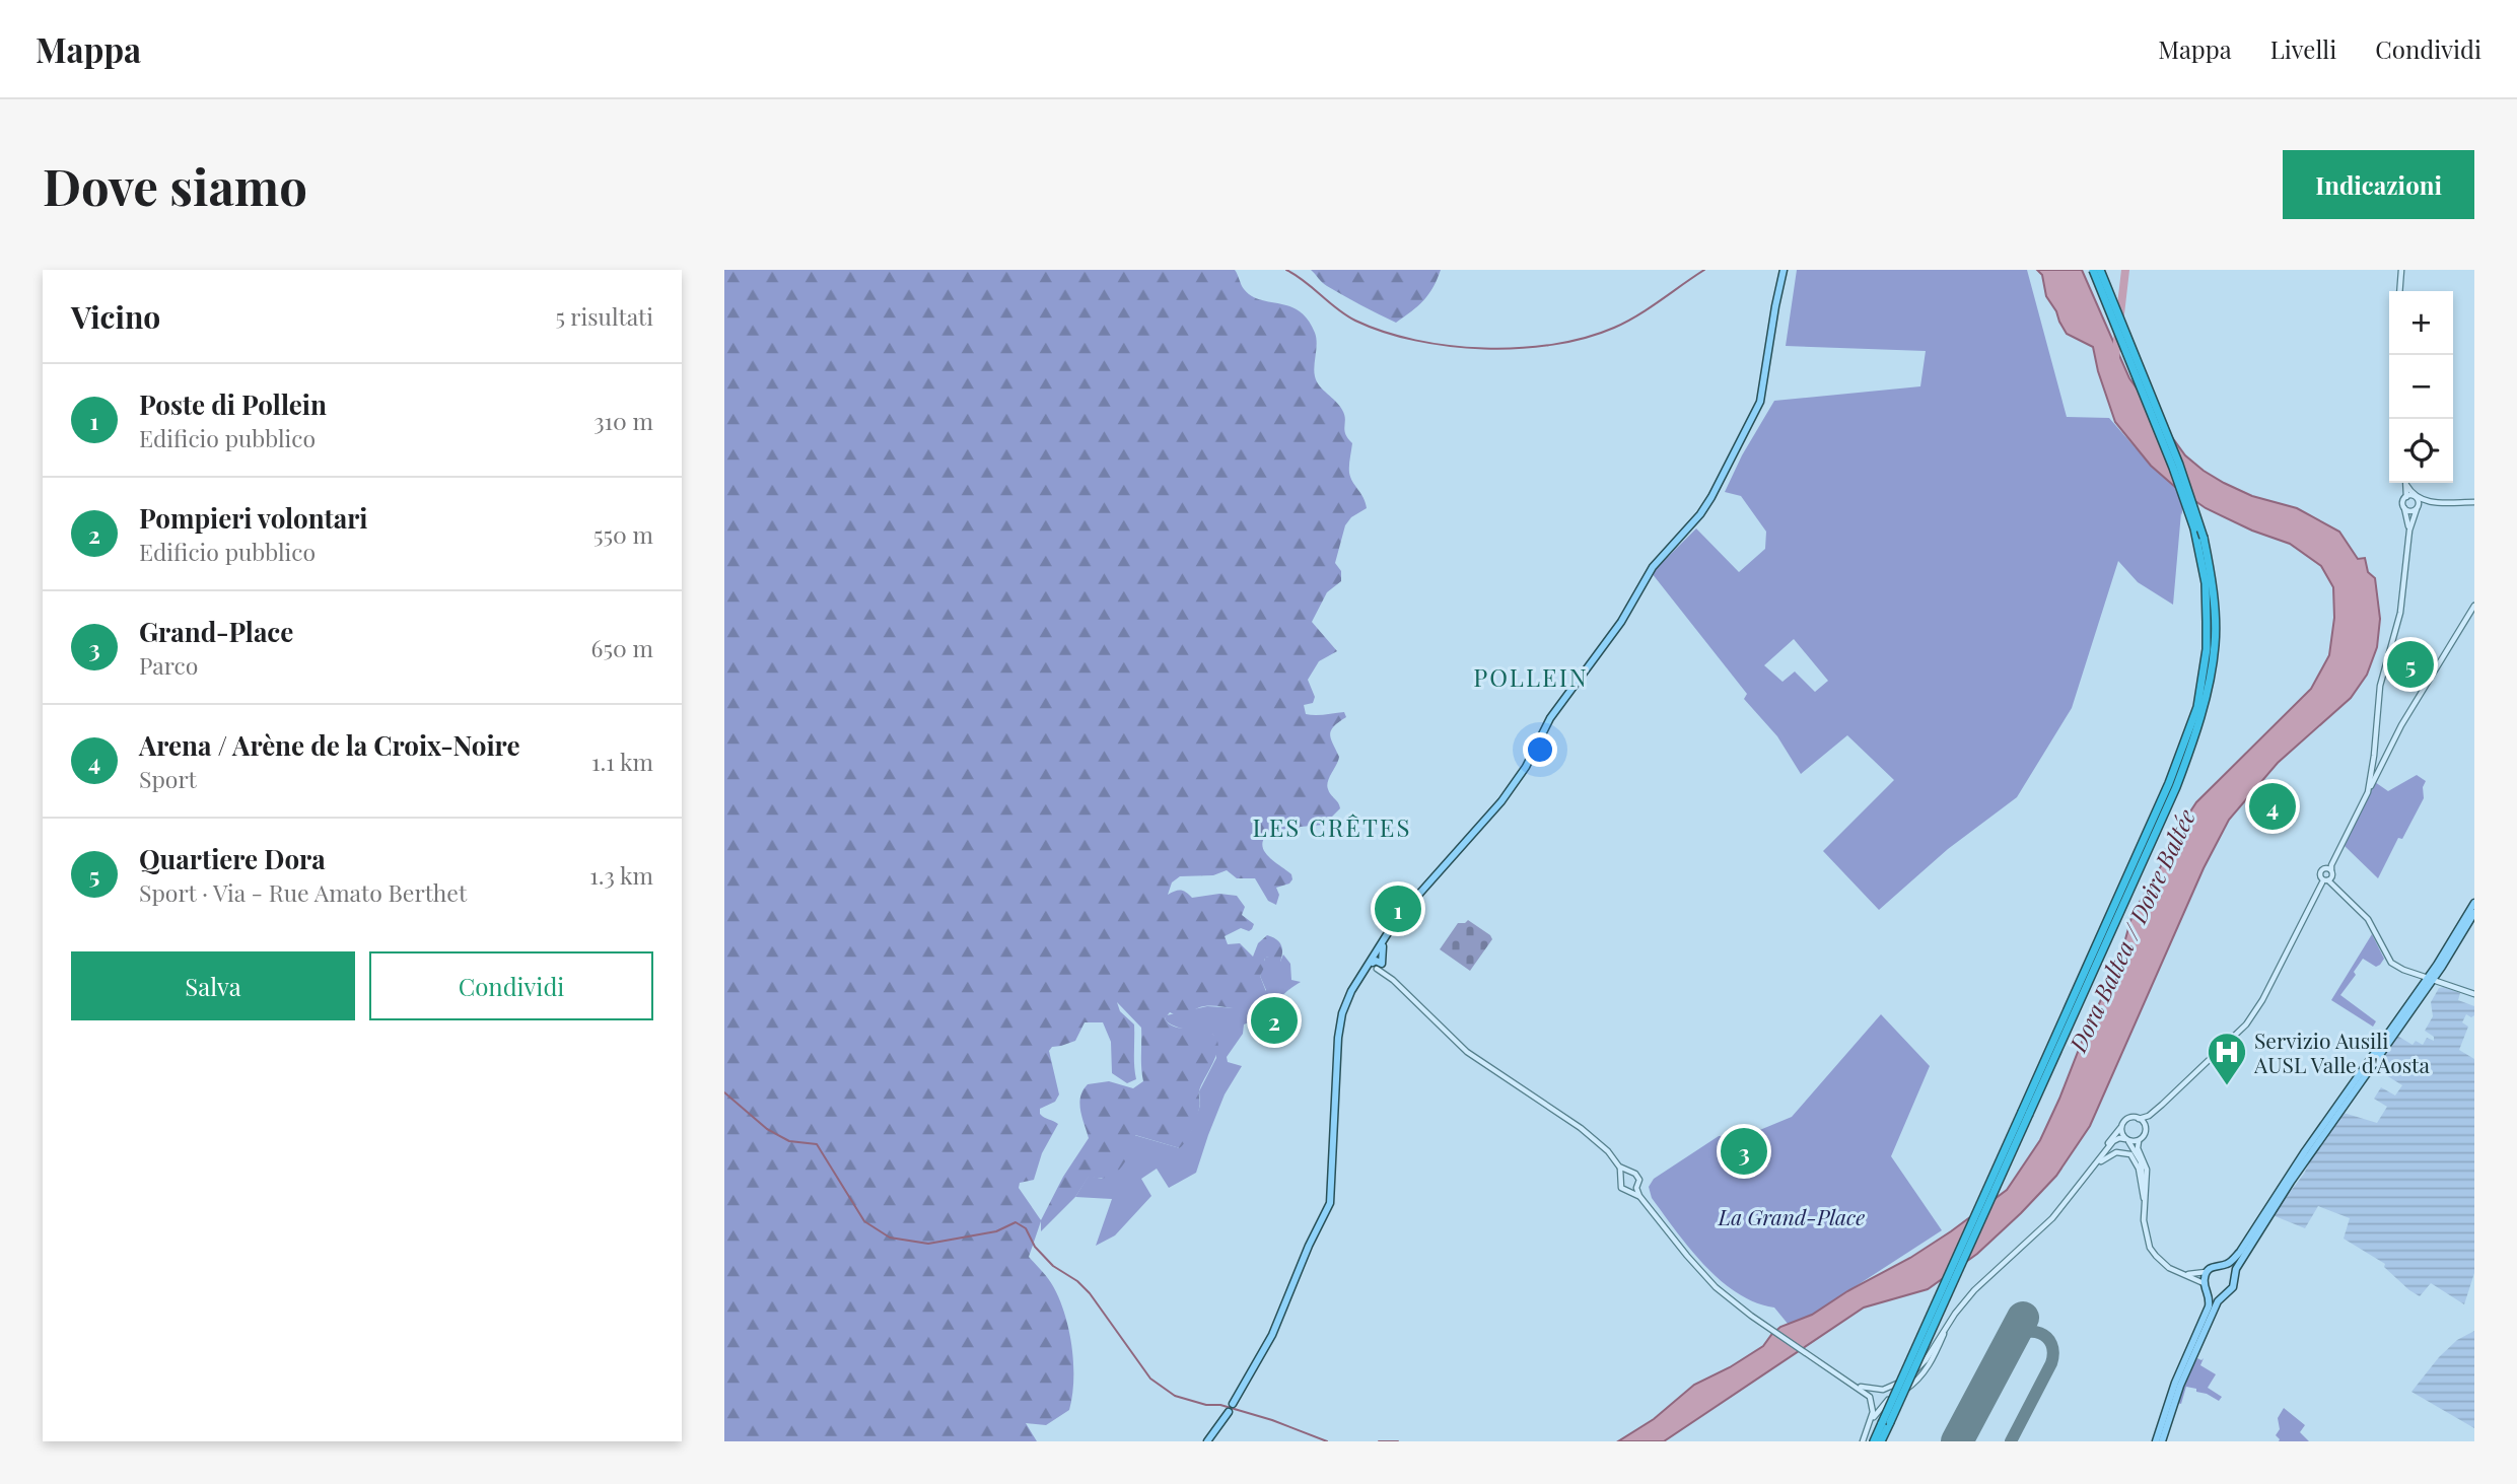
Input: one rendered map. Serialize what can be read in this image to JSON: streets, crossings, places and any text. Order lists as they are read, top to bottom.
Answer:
{
  "districts": ["POLLEIN", "LES CRÊTES"],
  "water": ["Dora Baltea / Doire Baltée"],
  "parks": ["La Grand-Place"],
  "places": {
    "hospital": ["Servizio Ausili AUSL Valle d'Aosta"]
  },
  "page": {
    "header": "Mappa",
    "nav": ["Mappa", "Livelli", "Condividi"],
    "buttons": [
      "Indicazioni",
      ["Salva", "Condividi"]
    ],
    "title": "Dove siamo",
    "heading": ["Vicino", "5 risultati"],
    "map_buttons": ["+", "−"],
    "list": [
      {
        "mark": "1",
        "name": "Poste di Pollein",
        "note": "Edificio pubblico",
        "value": "310 m"
      },
      {
        "mark": "2",
        "name": "Pompieri volontari",
        "note": "Edificio pubblico",
        "value": "550 m"
      },
      {
        "mark": "3",
        "name": "Grand-Place",
        "note": "Parco",
        "value": "650 m"
      },
      {
        "mark": "4",
        "name": "Arena / Arène de la Croix-Noire",
        "note": "Sport",
        "value": "1.1 km"
      },
      {
        "mark": "5",
        "name": "Quartiere Dora",
        "note": "Sport · Via - Rue Amato Berthet",
        "value": "1.3 km"
      }
    ],
    "pins": [
      "5",
      "4",
      "1",
      "2",
      "3"
    ]
  }
}
